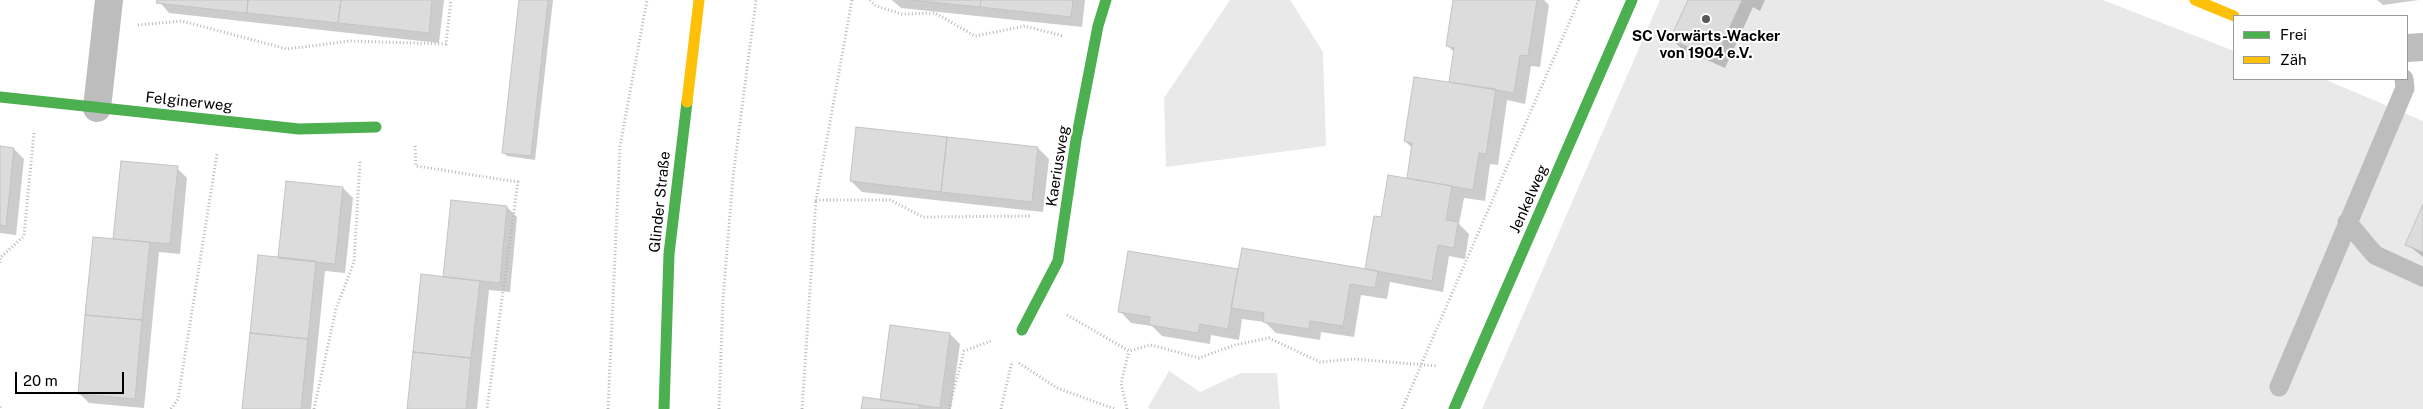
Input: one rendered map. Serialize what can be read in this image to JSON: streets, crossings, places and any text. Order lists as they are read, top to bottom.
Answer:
{
  "streets": {
    "street": [
      "Felginerweg",
      "Kaeriusweg",
      "Jenkelweg",
      "Glinder Straße"
    ]
  },
  "places": ["SC Vorwärts-Wacker von 1904 e.V."],
  "legend": ["Frei", "Zäh"],
  "scale_bar": "20 m"
}
